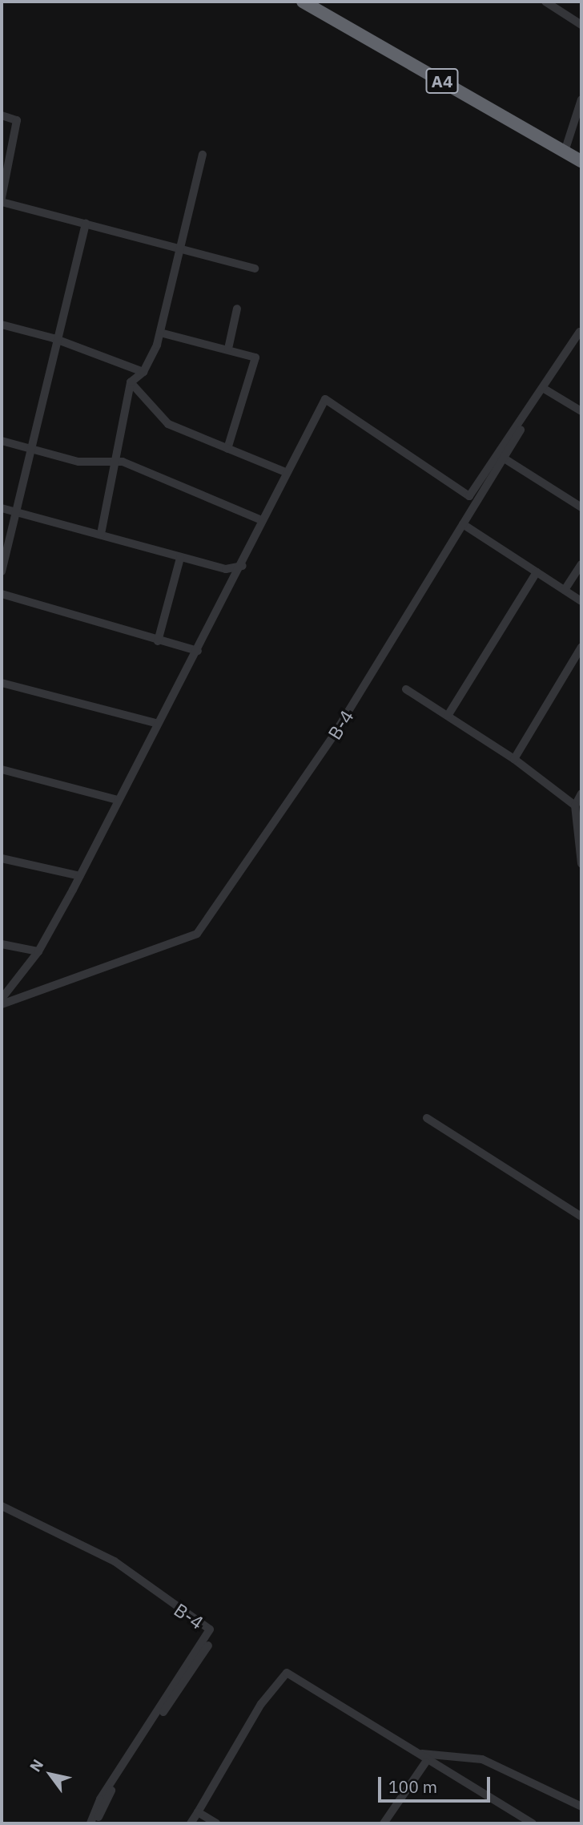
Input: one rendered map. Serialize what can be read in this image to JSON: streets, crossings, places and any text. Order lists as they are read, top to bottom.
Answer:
{
  "streets": {
    "highway": ["A4"],
    "street": ["B-4"]
  },
  "scale_bar": "100 m",
  "north": "top left"
}
